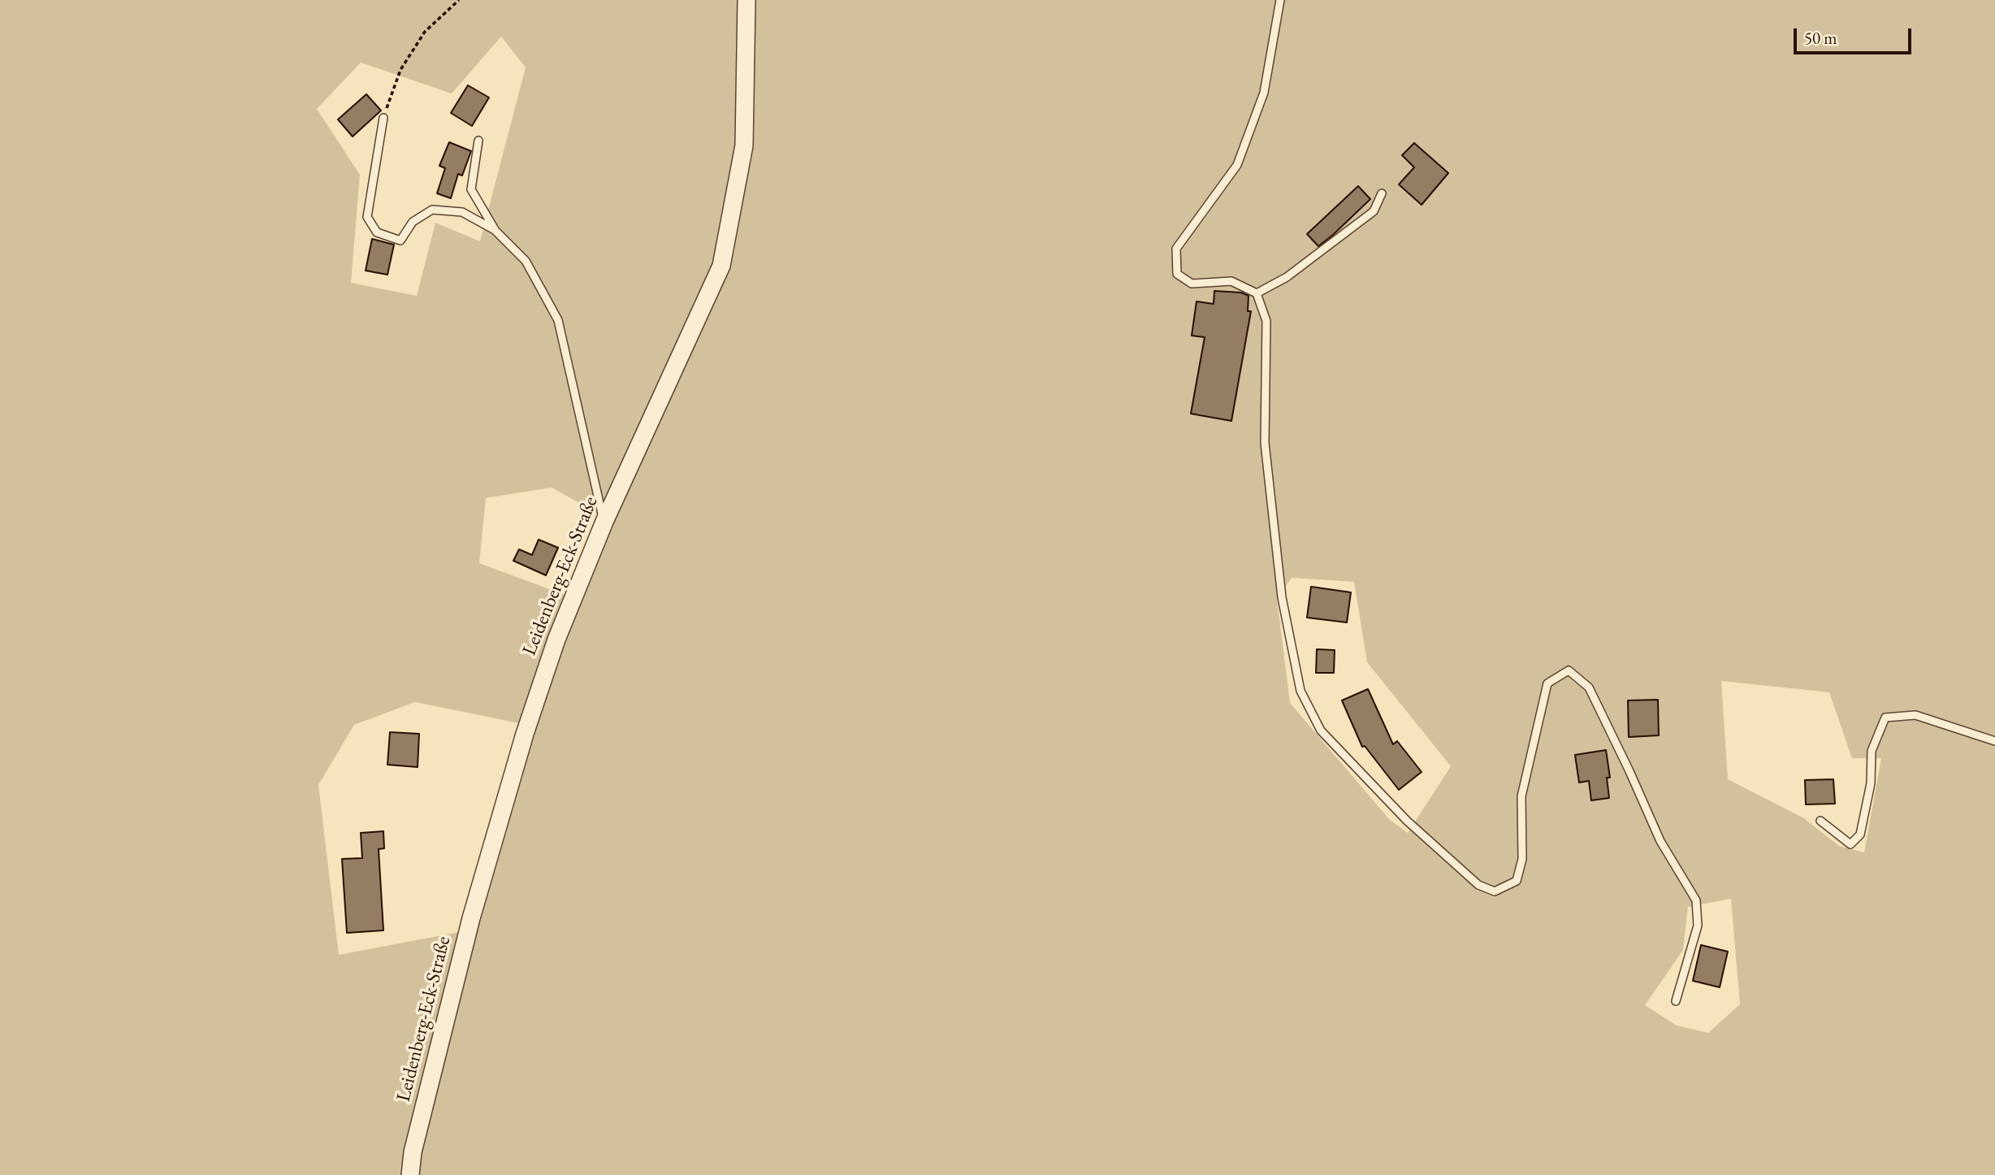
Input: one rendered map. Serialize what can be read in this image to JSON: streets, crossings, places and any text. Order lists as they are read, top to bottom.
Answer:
{
  "streets": {
    "street": ["Leidenberg-Eck-Straße"]
  },
  "scale_bar": "50 m"
}
